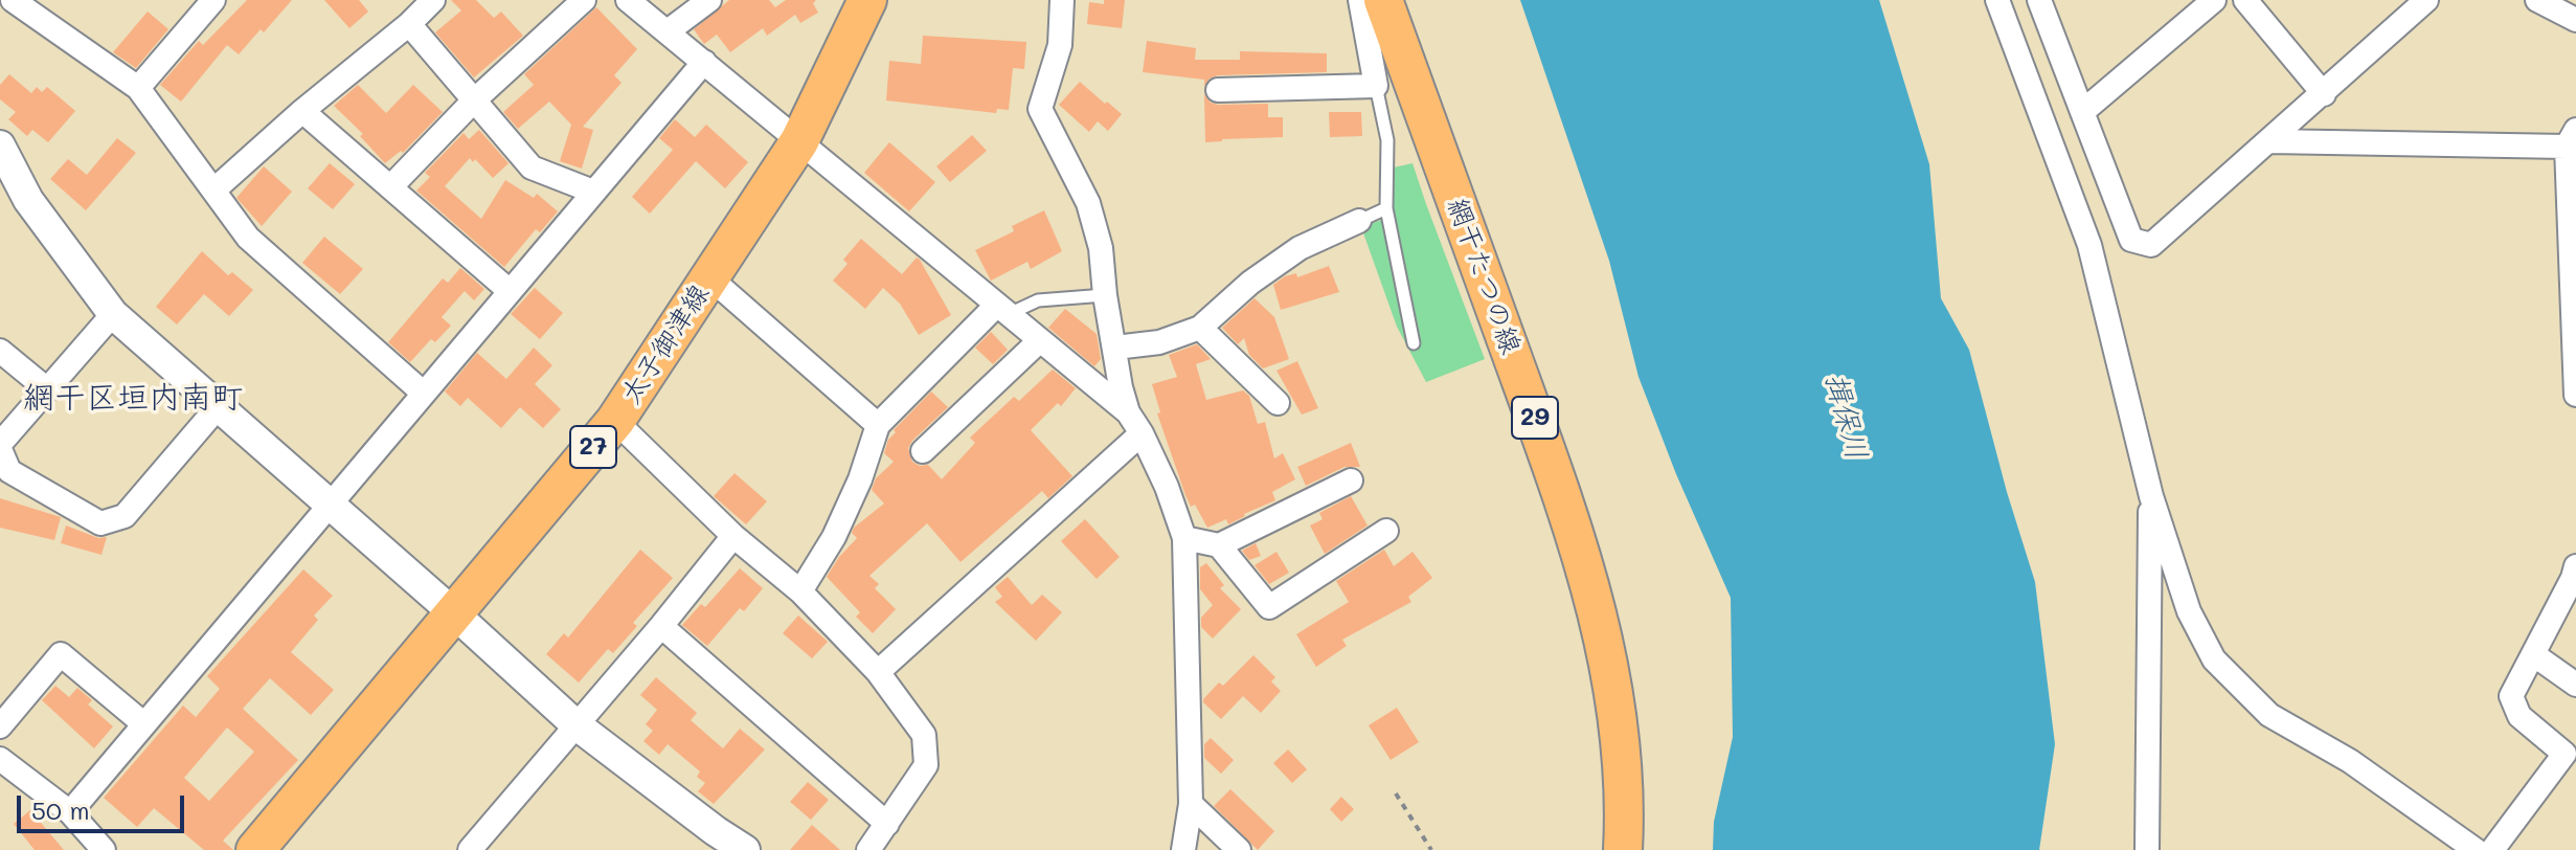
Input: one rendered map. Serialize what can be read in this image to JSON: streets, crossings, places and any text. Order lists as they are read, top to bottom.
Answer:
{
  "streets": {
    "main road": [
      "網干たつの線",
      "太子御津線",
      "29",
      "27"
    ]
  },
  "districts": ["網干区垣内南町"],
  "water": ["揖保川"],
  "scale_bar": "50 m"
}
